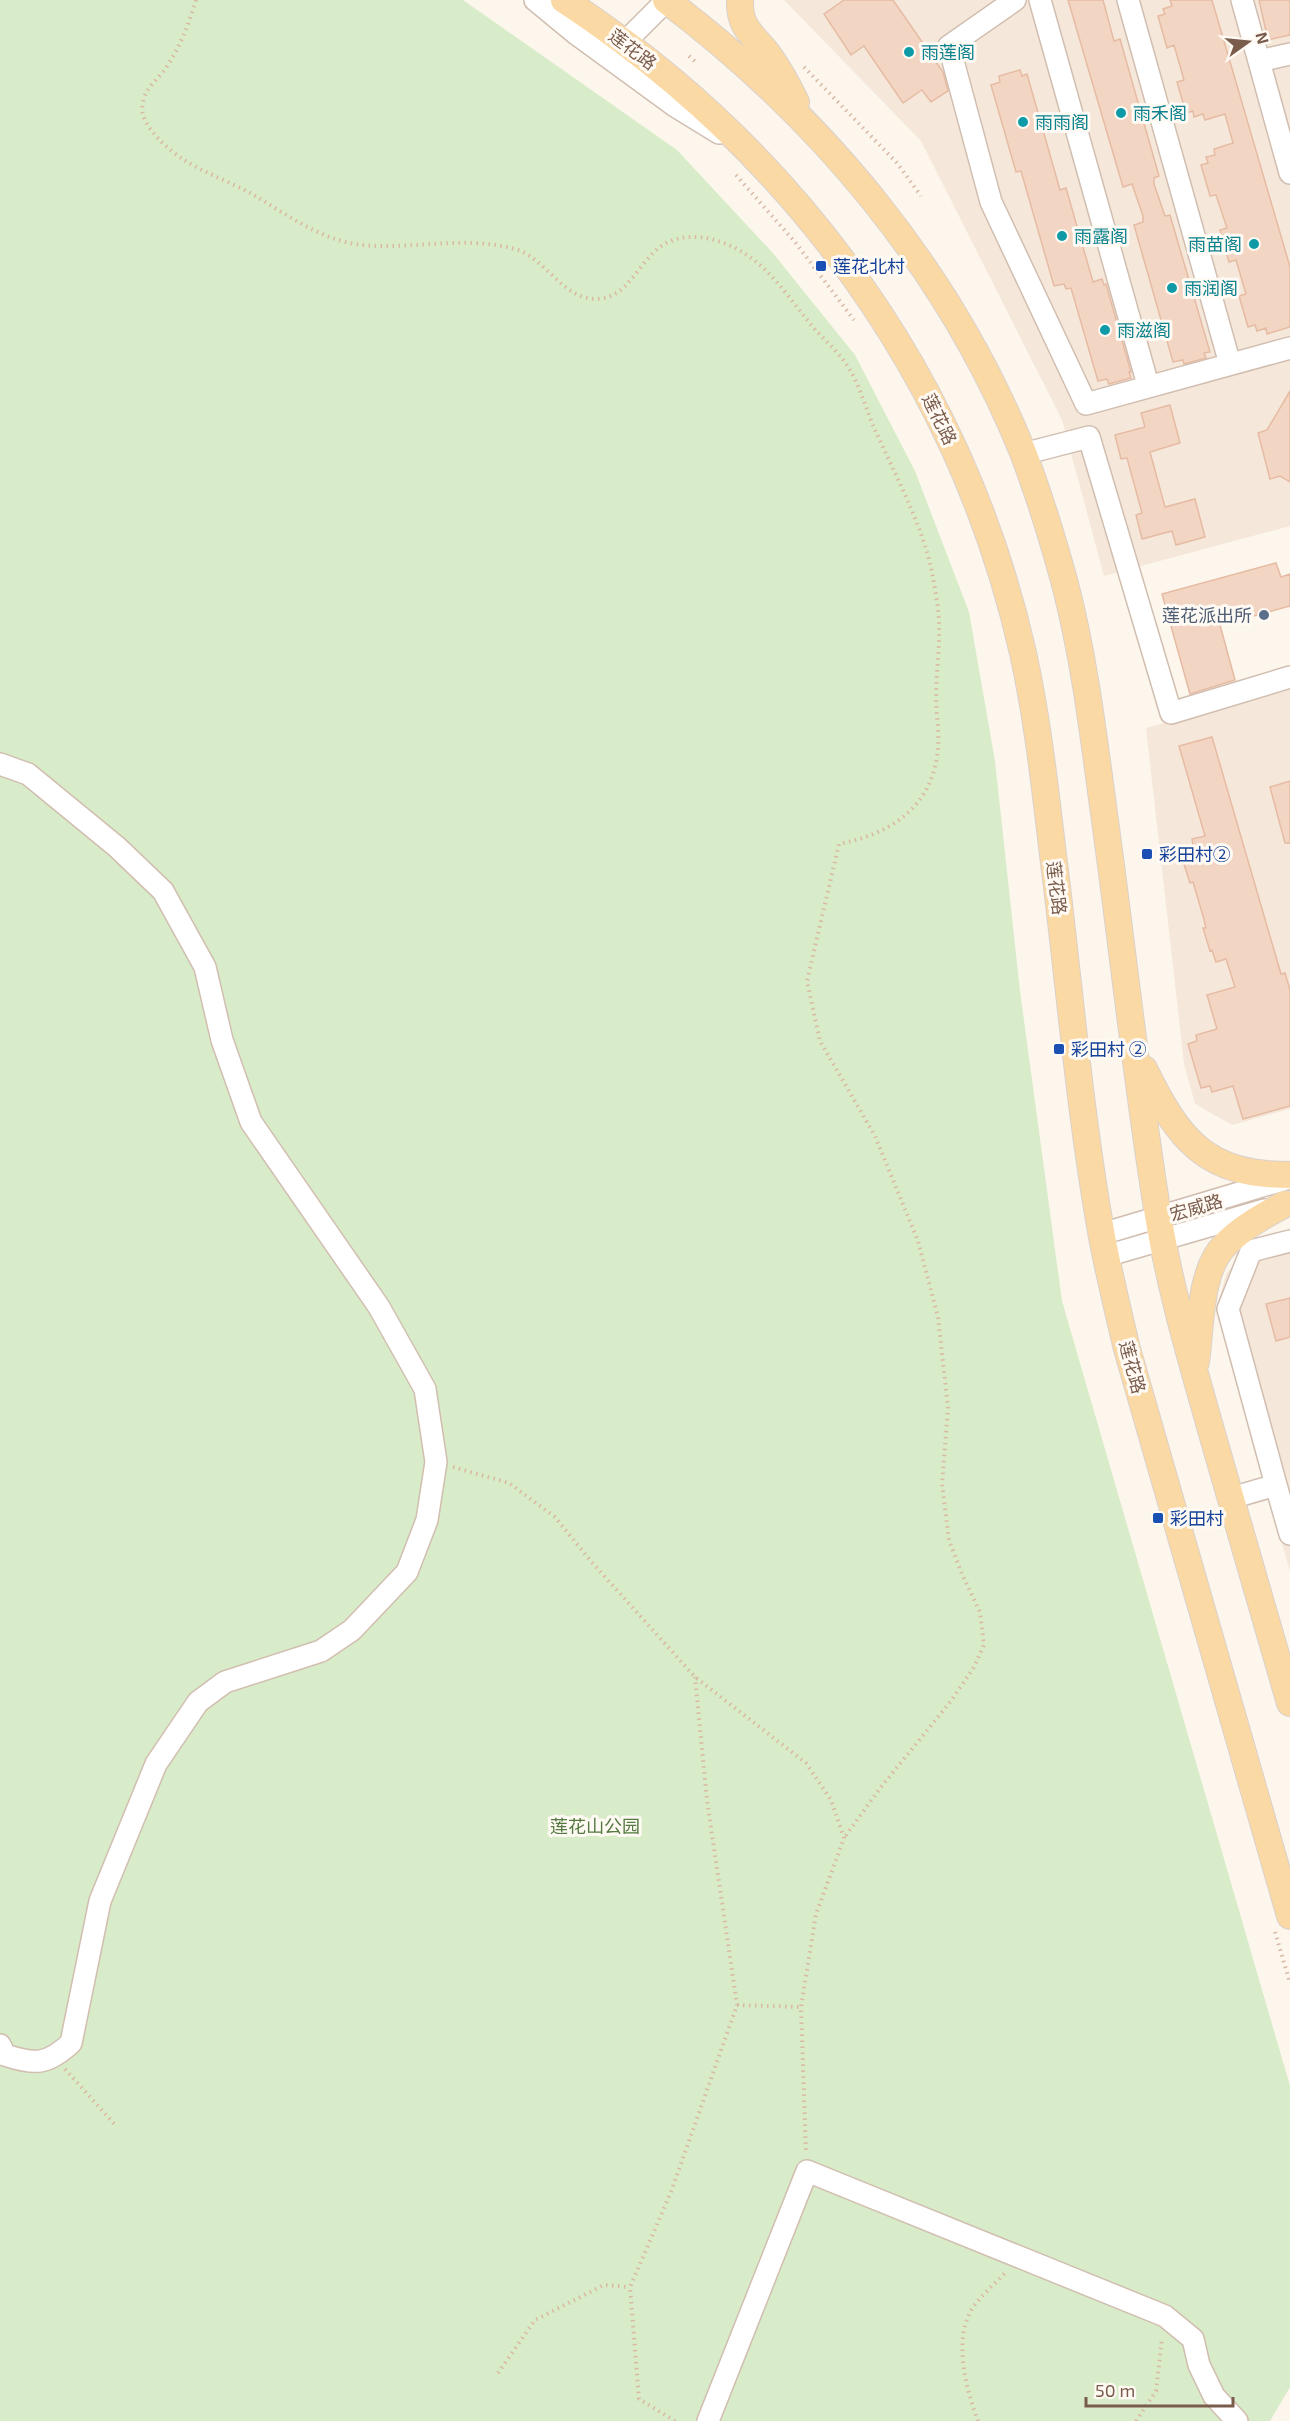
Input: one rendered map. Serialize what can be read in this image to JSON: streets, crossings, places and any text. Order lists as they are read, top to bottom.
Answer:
{
  "streets": {
    "main road": ["莲花路"],
    "street": ["宏威路"]
  },
  "crossings": [
    ["莲花路", "宏威路"]
  ],
  "parks": ["莲花山公园"],
  "places": {
    "other": [
      "雨莲阁",
      "雨禾阁",
      "雨雨阁",
      "雨露阁",
      "雨苗阁",
      "雨润阁",
      "雨滋阁",
      "莲花派出所"
    ],
    "transit": [
      "莲花北村",
      "彩田村②",
      "彩田村 ②",
      "彩田村"
    ]
  },
  "scale_bar": "50 m",
  "north": "right"
}
